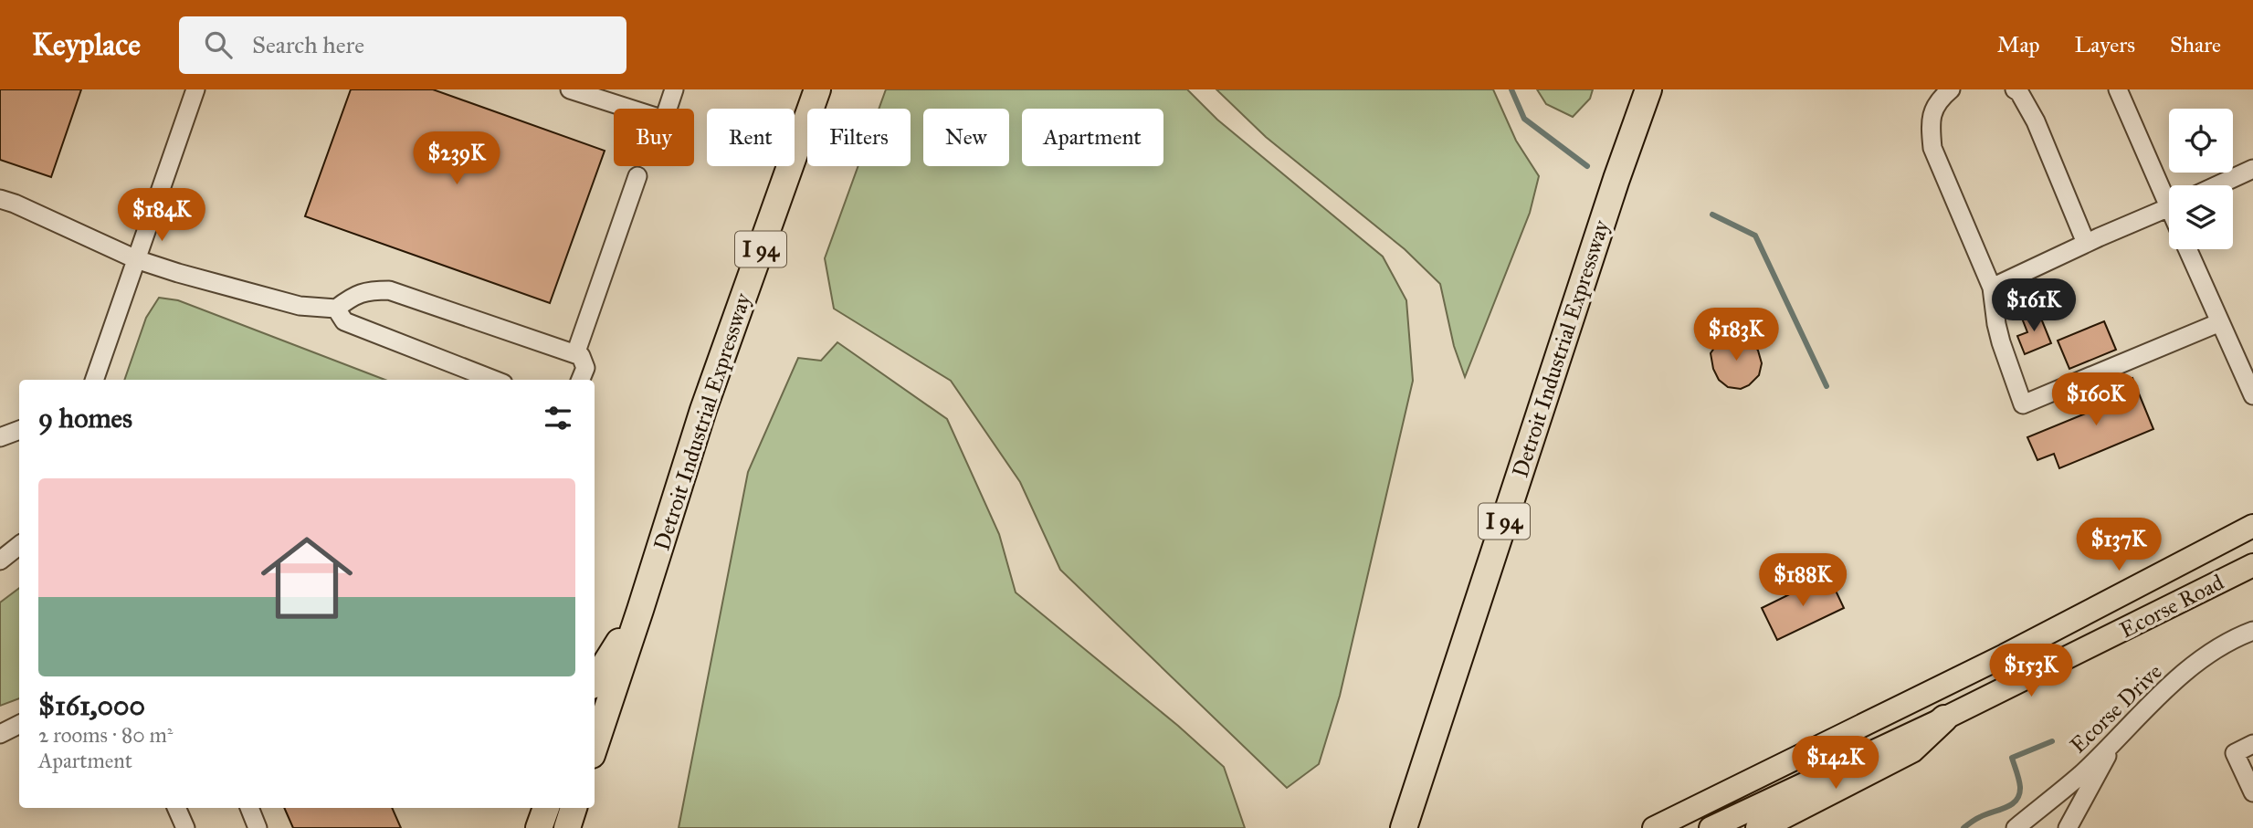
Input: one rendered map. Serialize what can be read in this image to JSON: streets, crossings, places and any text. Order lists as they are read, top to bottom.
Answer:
{
  "streets": {
    "highway": ["I 94", "Detroit Industrial Expressway"],
    "main road": ["Ecorse Road"],
    "street": ["Ecorse Drive"]
  },
  "page": {
    "header": "Keyplace",
    "search": "Search here",
    "nav": ["Map", "Layers", "Share"],
    "chip": [
      "Buy",
      "Rent",
      "Filters",
      "New",
      "Apartment"
    ],
    "price": [
      "$239K",
      "$184K",
      "$161K",
      "$183K",
      "$160K",
      "$137K",
      "$188K",
      "$153K",
      "$142K"
    ],
    "heading": "9 homes",
    "list": [
      {
        "name": "$161,000",
        "note": "2 rooms · 80 m² · Apartment"
      }
    ]
  }
}
